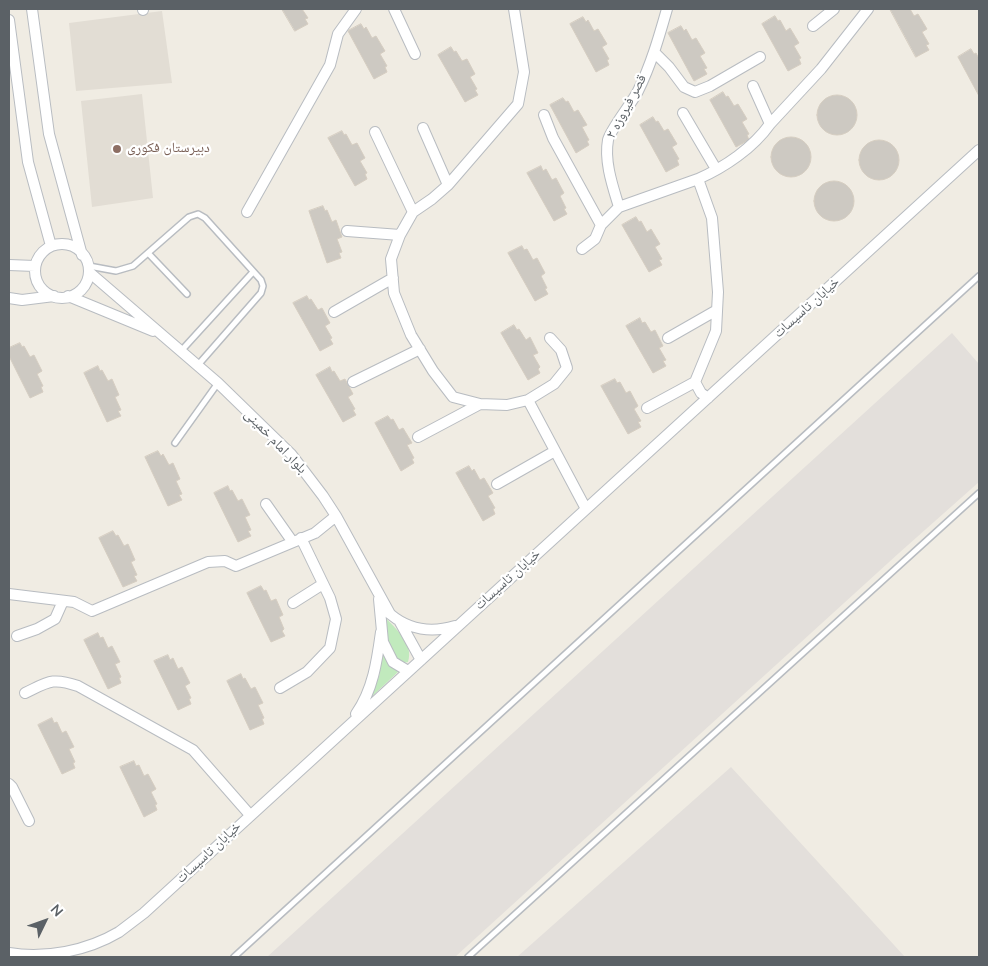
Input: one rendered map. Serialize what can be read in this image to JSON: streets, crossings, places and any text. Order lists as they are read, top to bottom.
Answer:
{
  "streets": {
    "street": ["قصر فیروزه ۲", "خیابان تاسیسات", "بلوار امام خمینی"]
  },
  "places": ["دبیرستان فکوری"],
  "north": "top right"
}
